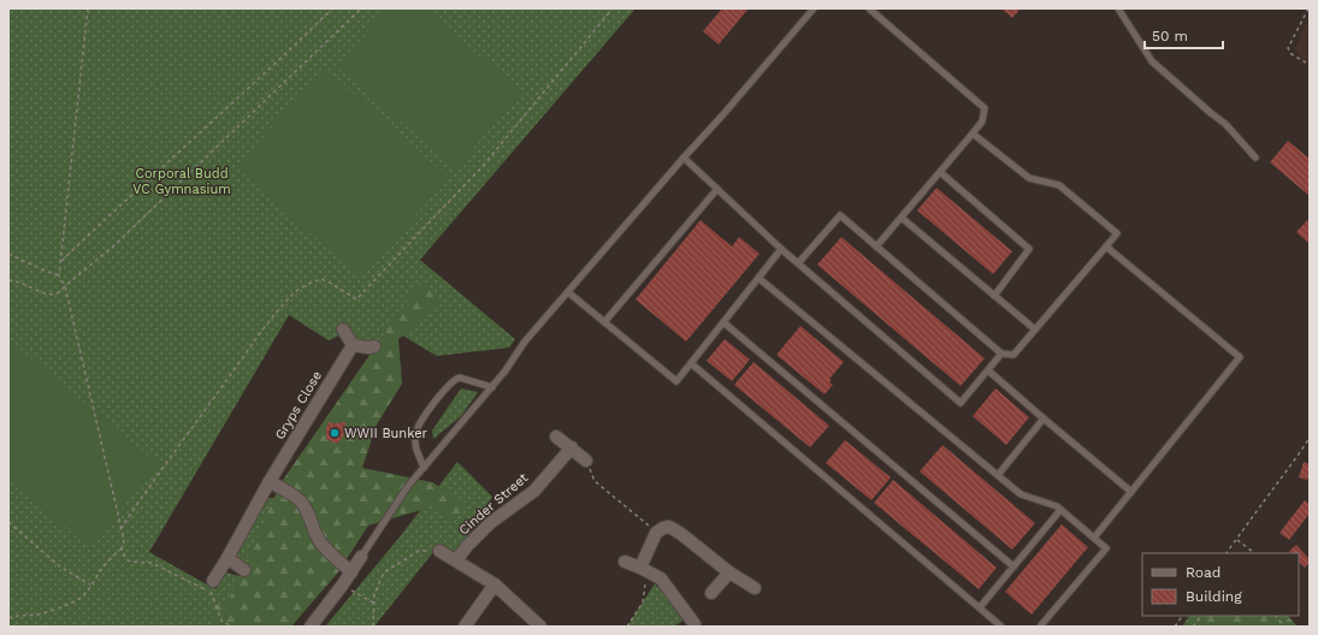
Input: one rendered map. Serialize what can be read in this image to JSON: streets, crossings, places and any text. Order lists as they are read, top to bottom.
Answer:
{
  "streets": {
    "street": ["Gryps Close", "Cinder Street"]
  },
  "parks": ["Corporal Budd VC Gymnasium"],
  "places": ["WWII Bunker"],
  "legend": ["Road", "Building"],
  "scale_bar": "50 m"
}
